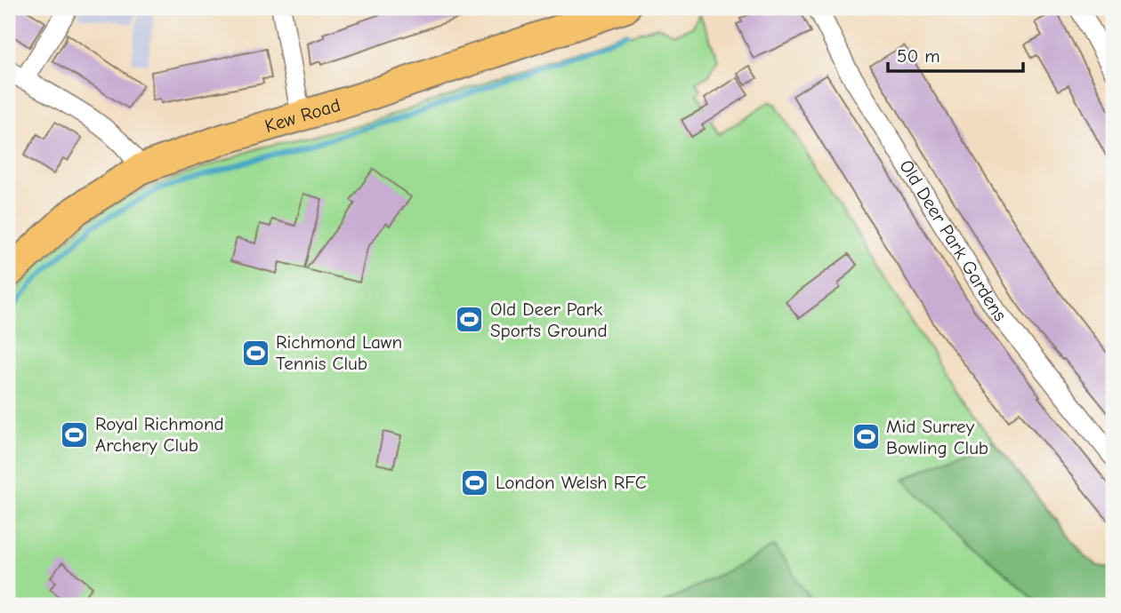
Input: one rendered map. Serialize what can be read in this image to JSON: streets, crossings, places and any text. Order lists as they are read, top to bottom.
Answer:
{
  "streets": {
    "main road": ["Kew Road"],
    "street": ["Old Deer Park Gardens"]
  },
  "places": {
    "sports": [
      "Old Deer Park Sports Ground",
      "Richmond Lawn Tennis Club",
      "Royal Richmond Archery Club",
      "Mid Surrey Bowling Club",
      "London Welsh RFC"
    ]
  },
  "scale_bar": "50 m"
}
